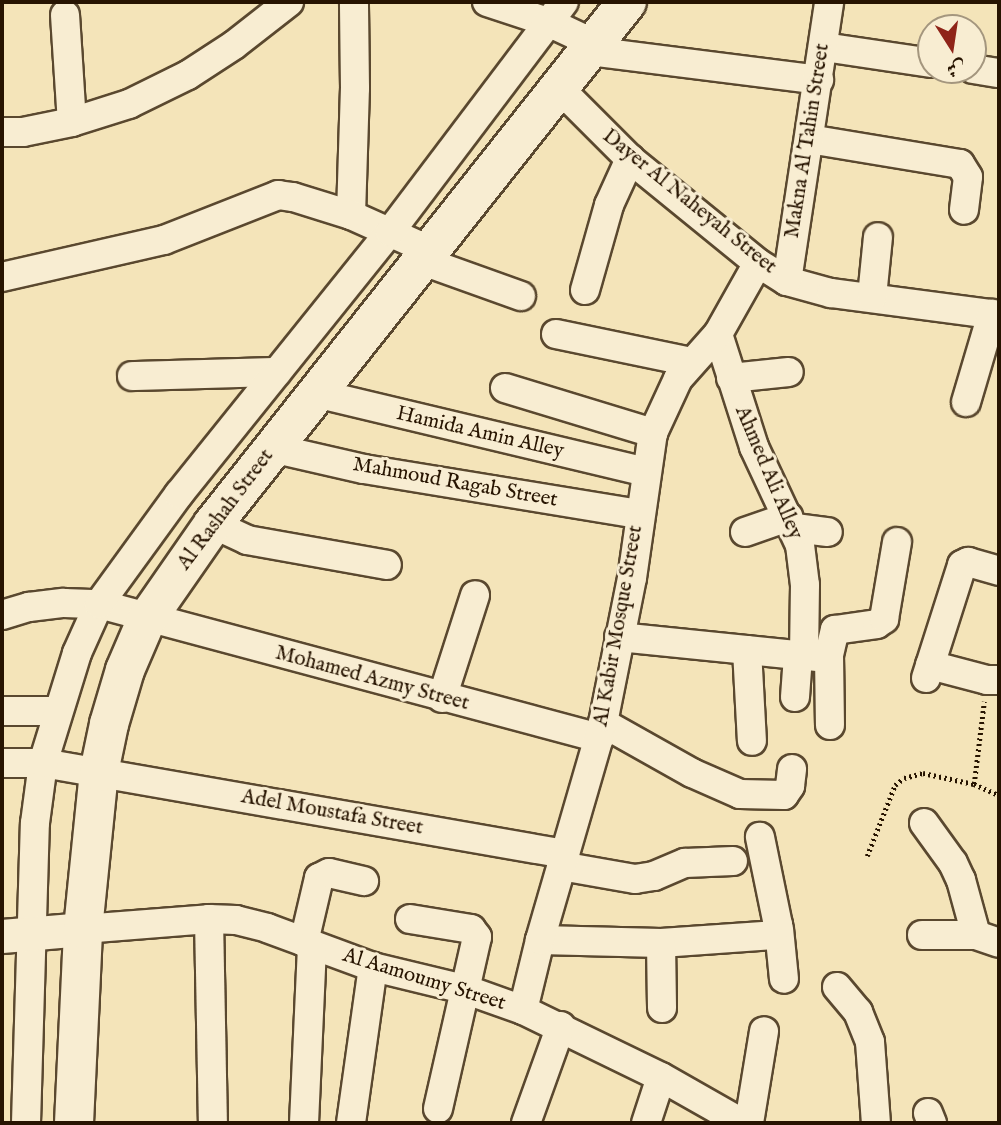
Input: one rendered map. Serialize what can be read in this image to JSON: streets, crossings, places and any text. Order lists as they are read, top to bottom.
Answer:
{
  "streets": {
    "main road": ["Al Rashah Street"],
    "street": [
      "Makna Al Tahin Street",
      "Dayer Al Naheyah Street",
      "Hamida Amin Alley",
      "Ahmed Ali Alley",
      "Mahmoud Ragab Street",
      "Al Kabir Mosque Street",
      "Mohamed Azmy Street",
      "Adel Moustafa Street",
      "Al Aamoumy Street"
    ]
  },
  "crossings": [
    ["Makna Al Tahin Street", "Dayer Al Naheyah Street"],
    ["Dayer Al Naheyah Street", "Al Rashah Street"],
    ["Dayer Al Naheyah Street", "Al Kabir Mosque Street"],
    ["Hamida Amin Alley", "Al Rashah Street"],
    ["Hamida Amin Alley", "Al Kabir Mosque Street"],
    ["Ahmed Ali Alley", "Al Kabir Mosque Street"],
    ["Mahmoud Ragab Street", "Al Rashah Street"],
    ["Mahmoud Ragab Street", "Al Kabir Mosque Street"],
    ["Al Rashah Street", "Mohamed Azmy Street"],
    ["Al Rashah Street", "Adel Moustafa Street"],
    ["Al Rashah Street", "Al Aamoumy Street"],
    ["Al Kabir Mosque Street", "Mohamed Azmy Street"],
    ["Al Kabir Mosque Street", "Adel Moustafa Street"],
    ["Al Kabir Mosque Street", "Al Aamoumy Street"]
  ],
  "north": "bottom"
}
